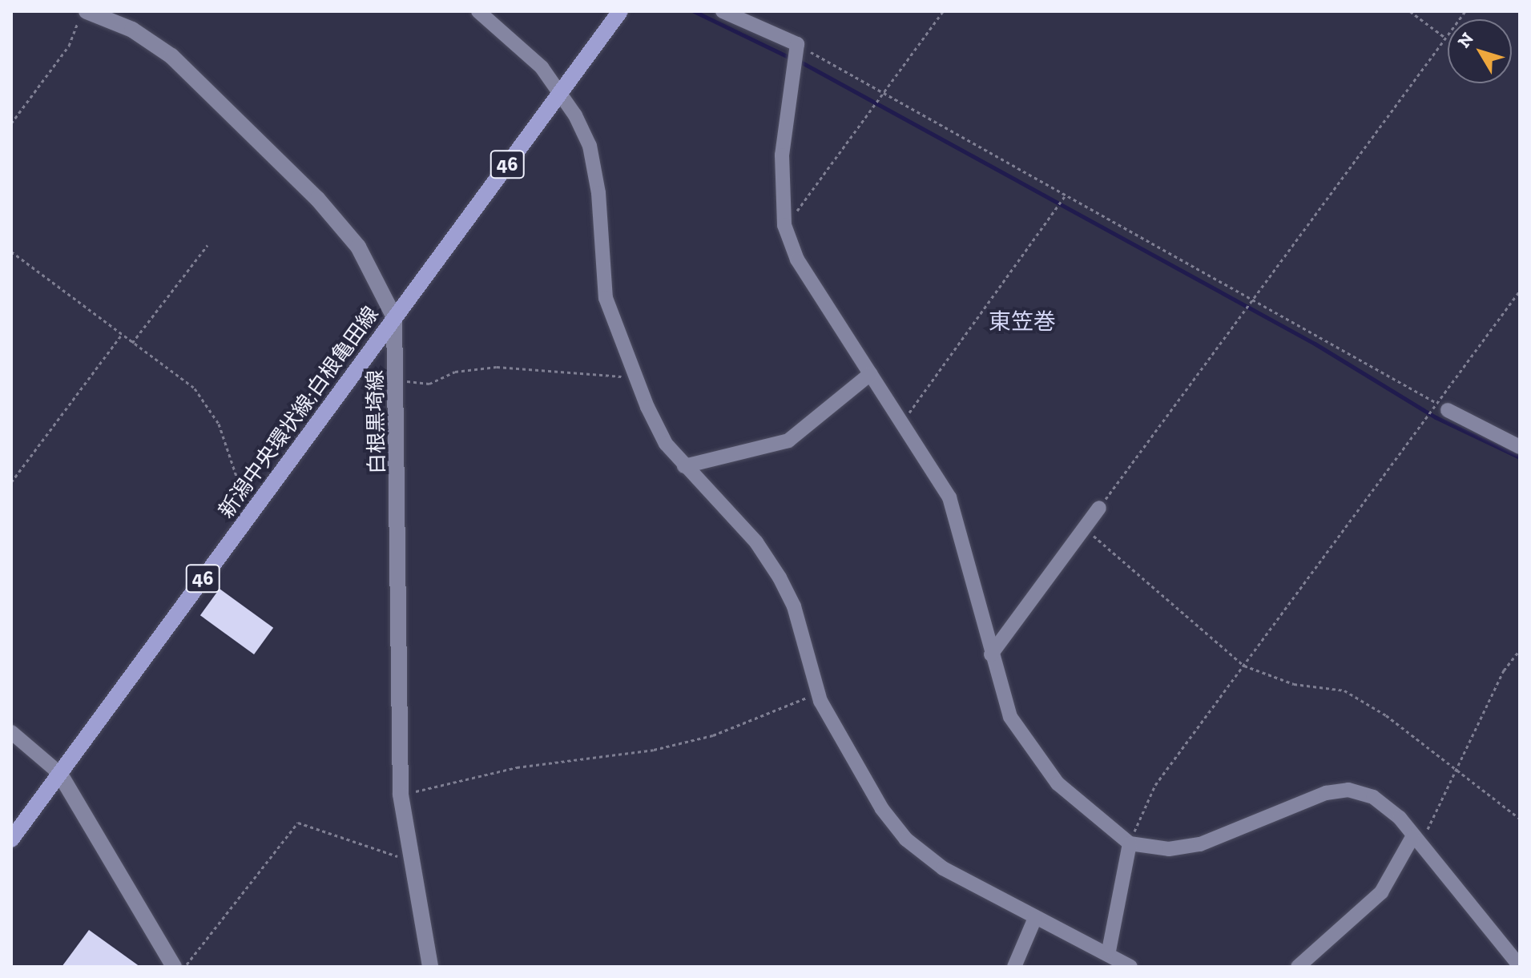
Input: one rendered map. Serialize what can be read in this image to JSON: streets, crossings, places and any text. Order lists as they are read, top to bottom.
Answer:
{
  "streets": {
    "main road": ["46", "新潟中央環状線;白根亀田線", "白根黒埼線"]
  },
  "crossings": [
    ["新潟中央環状線;白根亀田線", "白根黒埼線"]
  ],
  "districts": ["東笠巻"],
  "north": "top left"
}
